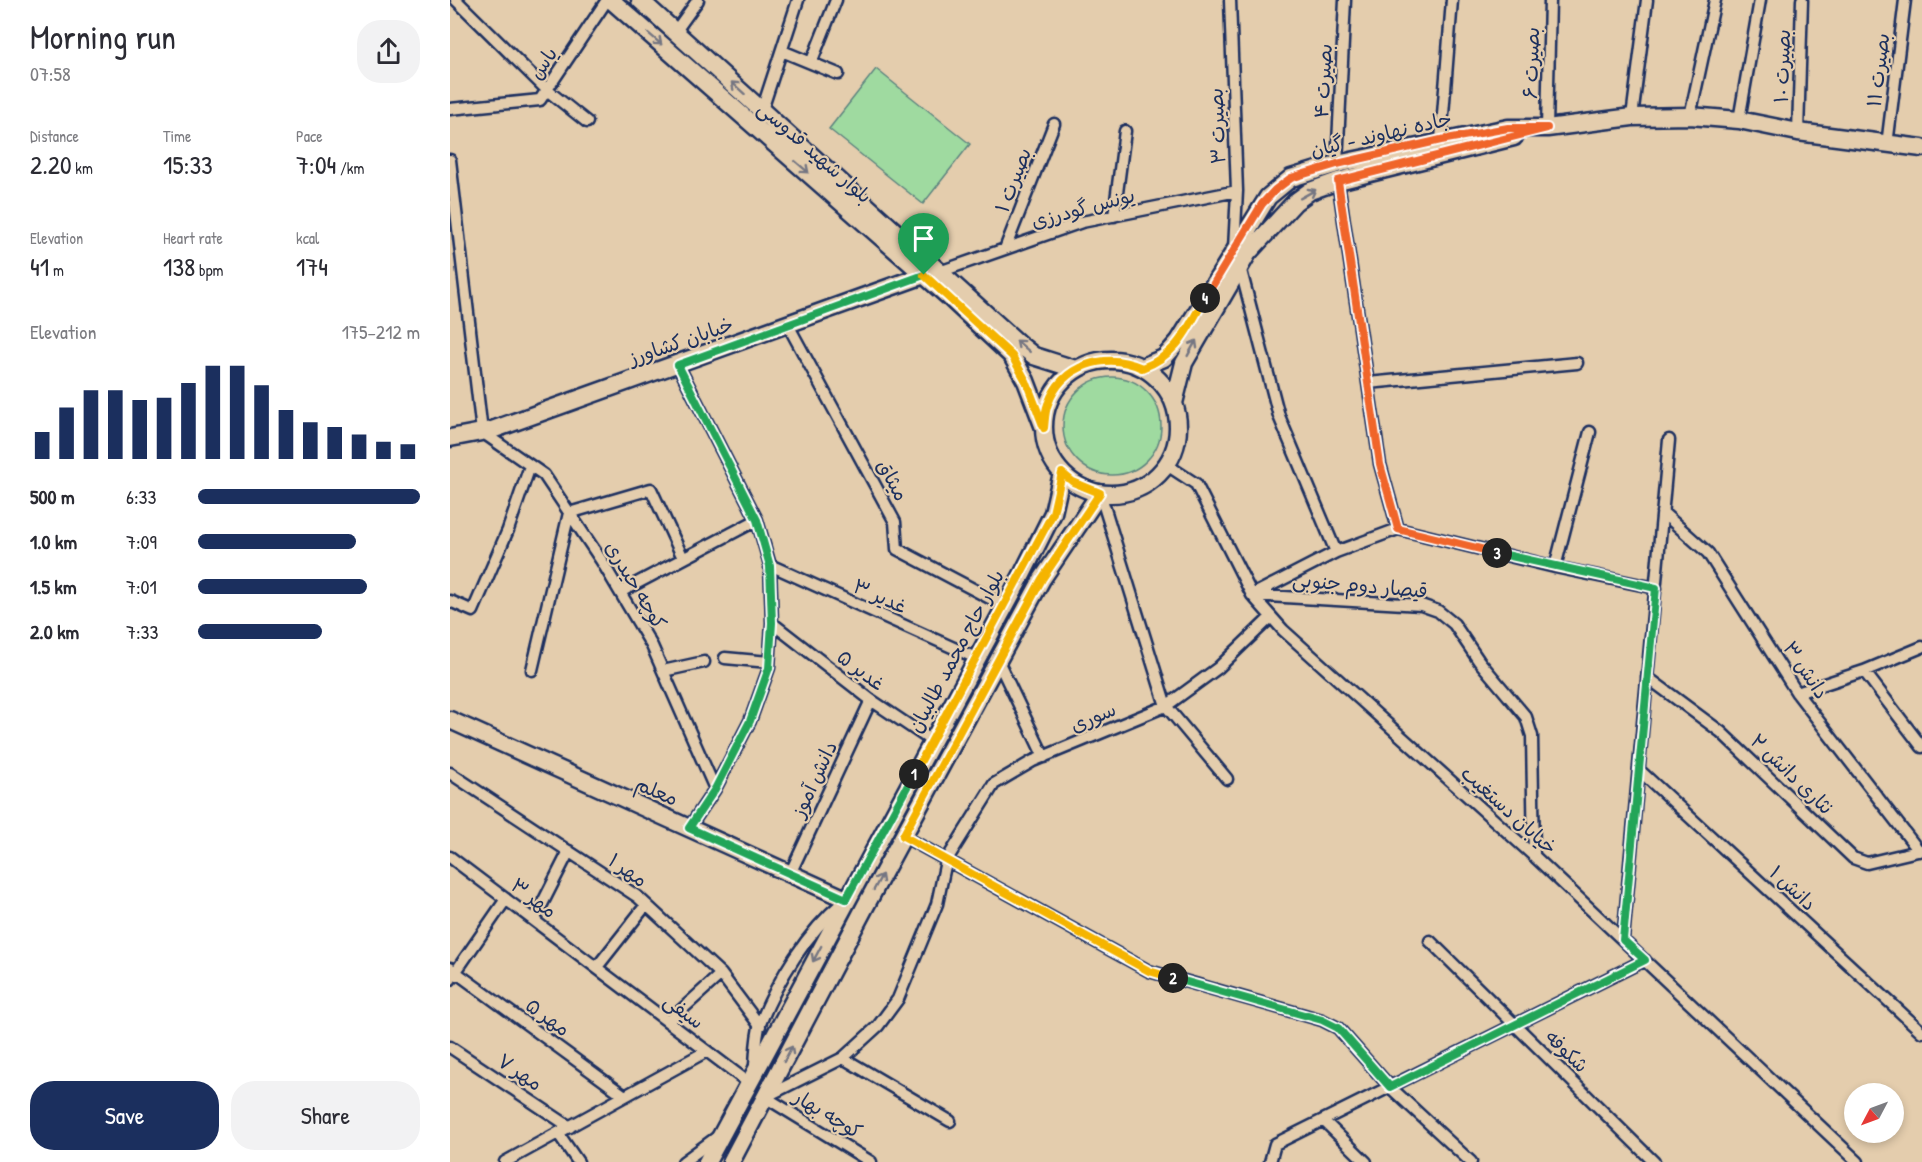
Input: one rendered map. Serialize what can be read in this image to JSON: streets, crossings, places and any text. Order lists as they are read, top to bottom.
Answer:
{
  "streets": {
    "main road": [
      "جاده نهاوند - گیان",
      "بلوار شهید قدوسی",
      "خیابان کشاورز",
      "بلوار حاج محمد طالبیان",
      "معلم"
    ],
    "street": [
      "یاس",
      "بصیرت ۶",
      "بصیرت ۱۰",
      "بصیرت ۱۱",
      "بصیرت ۴",
      "بصیرت ۳",
      "بصیرت ۱",
      "یونس گودرزی",
      "میثاق",
      "کوچه حیدری",
      "قیصار دوم جنوبی",
      "غدیر ۳",
      "غدیر ۵",
      "دانش ۳",
      "سوری",
      "نثاری دانش ۲",
      "دانش آموز",
      "خیابان دستغیب",
      "مهر ۱",
      "دانش ۱",
      "مهر ۳",
      "سیفی",
      "مهر ۵",
      "شکوفه",
      "مهر ۷",
      "کوچه بهار"
    ]
  },
  "crossings": [
    ["یاس", "بلوار شهید قدوسی"],
    ["بصیرت ۶", "جاده نهاوند - گیان"],
    ["بصیرت ۱۰", "جاده نهاوند - گیان"],
    ["بصیرت ۱۱", "جاده نهاوند - گیان"],
    ["بصیرت ۴", "جاده نهاوند - گیان"],
    ["بصیرت ۳", "جاده نهاوند - گیان"],
    ["بصیرت ۳", "یونس گودرزی"],
    ["جاده نهاوند - گیان", "بلوار شهید قدوسی"],
    ["جاده نهاوند - گیان", "بلوار حاج محمد طالبیان"],
    ["جاده نهاوند - گیان", "خیابان دستغیب"],
    ["بلوار شهید قدوسی", "یونس گودرزی"],
    ["بلوار شهید قدوسی", "خیابان کشاورز"],
    ["بلوار شهید قدوسی", "بلوار حاج محمد طالبیان"],
    ["بلوار شهید قدوسی", "خیابان دستغیب"],
    ["بصیرت ۱", "یونس گودرزی"],
    ["خیابان کشاورز", "میثاق"],
    ["خیابان کشاورز", "کوچه حیدری"],
    ["میثاق", "بلوار حاج محمد طالبیان"],
    ["قیصار دوم جنوبی", "خیابان دستغیب"],
    ["غدیر ۳", "بلوار حاج محمد طالبیان"],
    ["بلوار حاج محمد طالبیان", "غدیر ۵"],
    ["بلوار حاج محمد طالبیان", "معلم"],
    ["بلوار حاج محمد طالبیان", "خیابان دستغیب"],
    ["بلوار حاج محمد طالبیان", "سیفی"],
    ["بلوار حاج محمد طالبیان", "کوچه بهار"],
    ["غدیر ۵", "دانش آموز"],
    ["دانش ۳", "نثاری دانش ۲"],
    ["سوری", "خیابان دستغیب"],
    ["دانش آموز", "معلم"],
    ["مهر ۳", "سیفی"]
  ],
  "north": "bottom left",
  "page": {
    "heading": ["Morning run", "07:58"],
    "stats": [
      ["Distance", "2.20 km"],
      ["Time", "15:33"],
      ["Pace", "7:04 /km"],
      ["Elevation", "41 m"],
      ["Heart rate", "138 bpm"],
      ["kcal", "174"]
    ],
    "pins": [
      "4",
      "3",
      "1",
      "2"
    ],
    "chart": ["Elevation", "175–212 m"],
    "list": [
      {
        "name": "500 m",
        "note": "6:33"
      },
      {
        "name": "1.0 km",
        "note": "7:09"
      },
      {
        "name": "1.5 km",
        "note": "7:01"
      },
      {
        "name": "2.0 km",
        "note": "7:33"
      }
    ],
    "buttons": ["Save", "Share"]
  }
}
